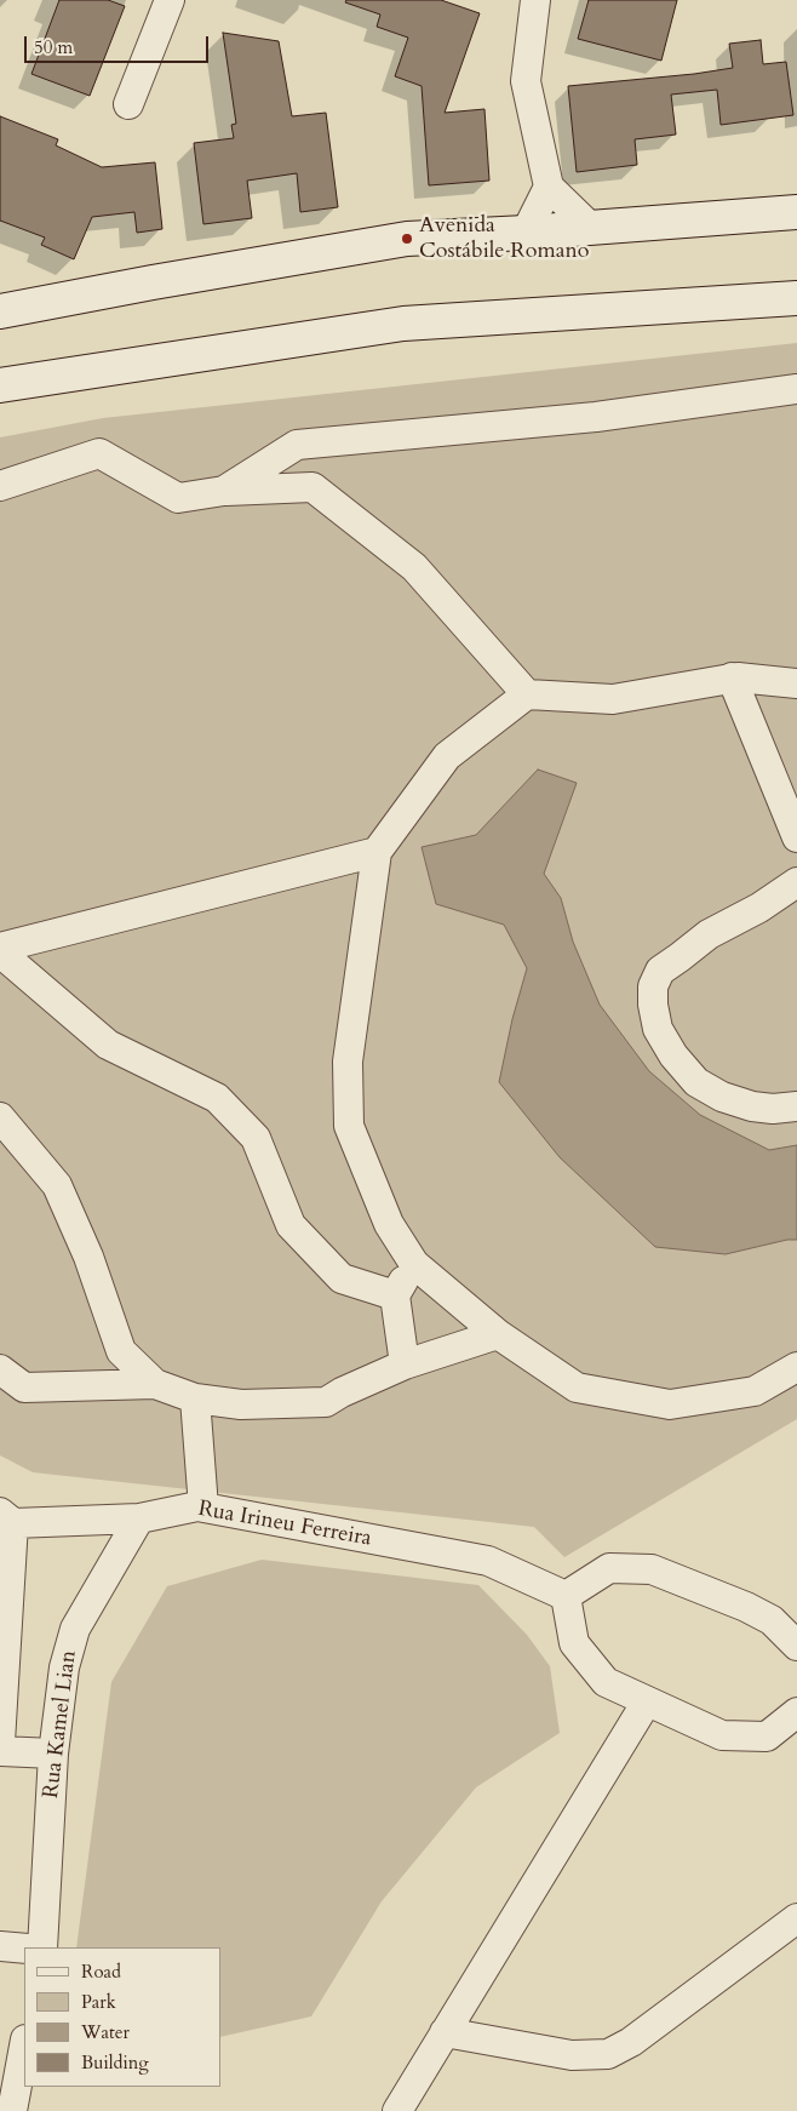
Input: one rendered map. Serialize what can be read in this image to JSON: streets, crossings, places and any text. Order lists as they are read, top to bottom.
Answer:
{
  "streets": {
    "street": ["Rua Irineu Ferreira", "Rua Kamel Lian"]
  },
  "crossings": [
    ["Rua Irineu Ferreira", "Rua Kamel Lian"]
  ],
  "places": ["Avenida Costábile Romano"],
  "legend": [
    "Road",
    "Park",
    "Water",
    "Building"
  ],
  "scale_bar": "50 m"
}
